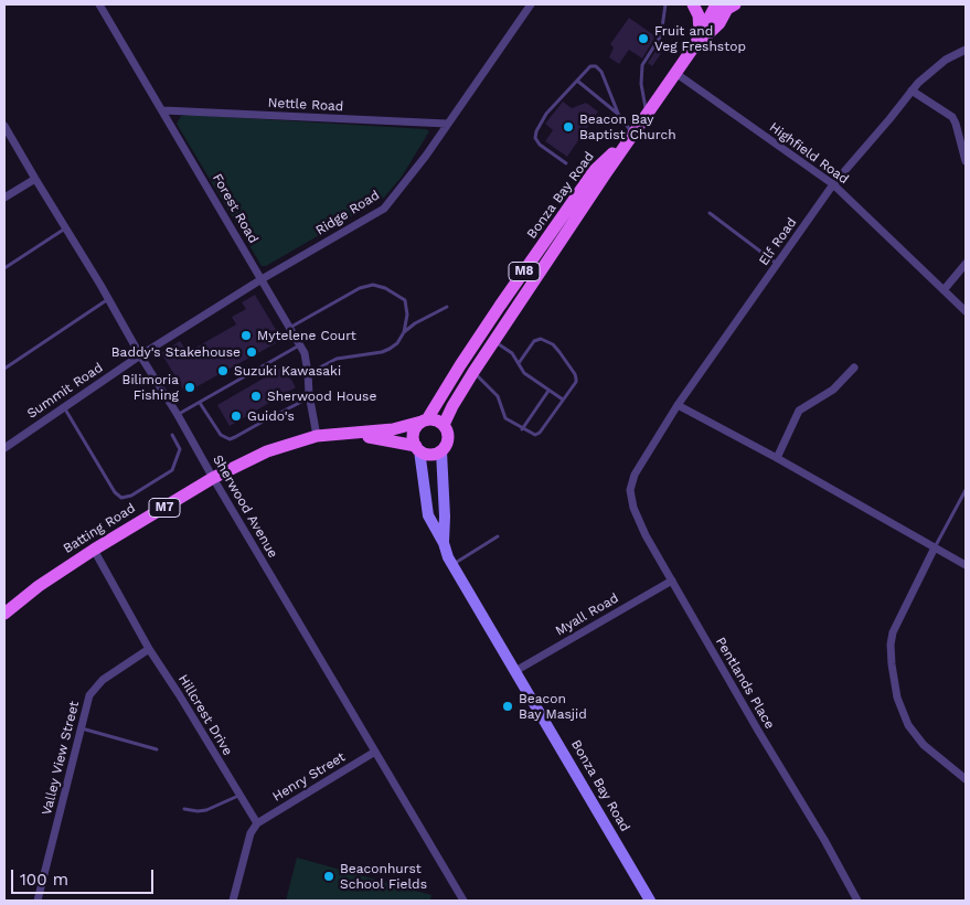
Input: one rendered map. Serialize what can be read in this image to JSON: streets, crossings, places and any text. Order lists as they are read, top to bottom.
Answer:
{
  "streets": {
    "main road": [
      "Bonza Bay Road",
      "M8",
      "M7",
      "Batting Road"
    ],
    "street": [
      "Nettle Road",
      "Highfield Road",
      "Forest Road",
      "Ridge Road",
      "Elf Road",
      "Summit Road",
      "Sherwood Avenue",
      "Myall Road",
      "Pentlands Place",
      "Hillcrest Drive",
      "Valley View Street",
      "Henry Street"
    ]
  },
  "crossings": [
    ["Nettle Road", "Forest Road"],
    ["Nettle Road", "Ridge Road"],
    ["Highfield Road", "Bonza Bay Road"],
    ["Highfield Road", "Elf Road"],
    ["Bonza Bay Road", "Batting Road"],
    ["Bonza Bay Road", "Myall Road"],
    ["Forest Road", "Ridge Road"],
    ["Forest Road", "Batting Road"],
    ["Ridge Road", "Summit Road"],
    ["Ridge Road", "Sherwood Avenue"],
    ["Elf Road", "Pentlands Place"],
    ["Summit Road", "Sherwood Avenue"],
    ["Sherwood Avenue", "Batting Road"],
    ["Sherwood Avenue", "Henry Street"],
    ["Batting Road", "Hillcrest Drive"],
    ["Myall Road", "Pentlands Place"],
    ["Hillcrest Drive", "Valley View Street"],
    ["Hillcrest Drive", "Henry Street"]
  ],
  "places": [
    "Fruit and Veg Freshstop",
    "Beacon Bay Baptist Church",
    "Mytelene Court",
    "Baddy's Stakehouse",
    "Suzuki Kawasaki",
    "Bilimoria Fishing",
    "Sherwood House",
    "Guido's",
    "Beacon Bay Masjid",
    "Beaconhurst School Fields"
  ],
  "scale_bar": "100 m"
}
